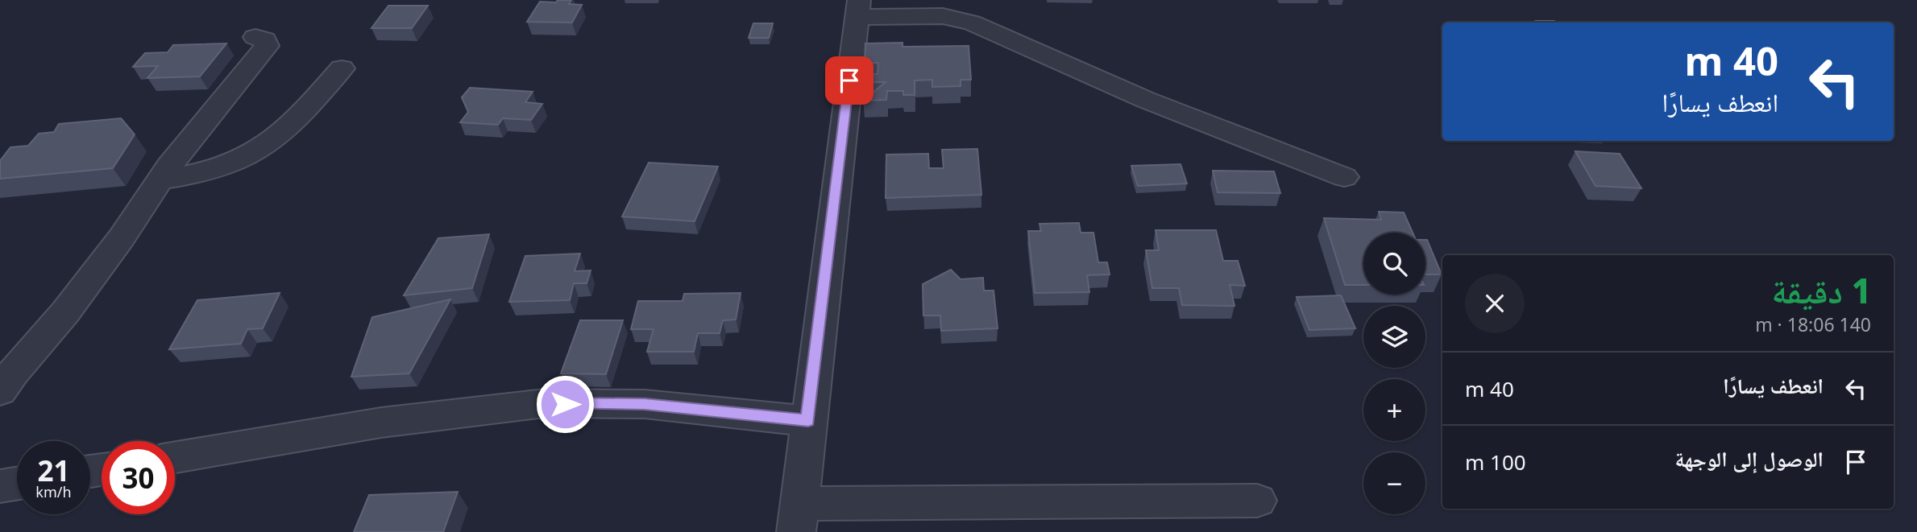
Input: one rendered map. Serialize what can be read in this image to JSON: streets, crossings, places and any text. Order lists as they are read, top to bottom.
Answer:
{
  "page": {
    "turn": ["40 m", "انعطف يسارًا"],
    "map_buttons": ["+", "−"],
    "heading": ["1 دقيقة", "140 m · 18:06"],
    "list": [
      {
        "name": "انعطف يسارًا",
        "value": "40 m"
      },
      {
        "name": "الوصول إلى الوجهة",
        "value": "100 m"
      }
    ],
    "speed": "21 km/h",
    "limit": "30"
  }
}
